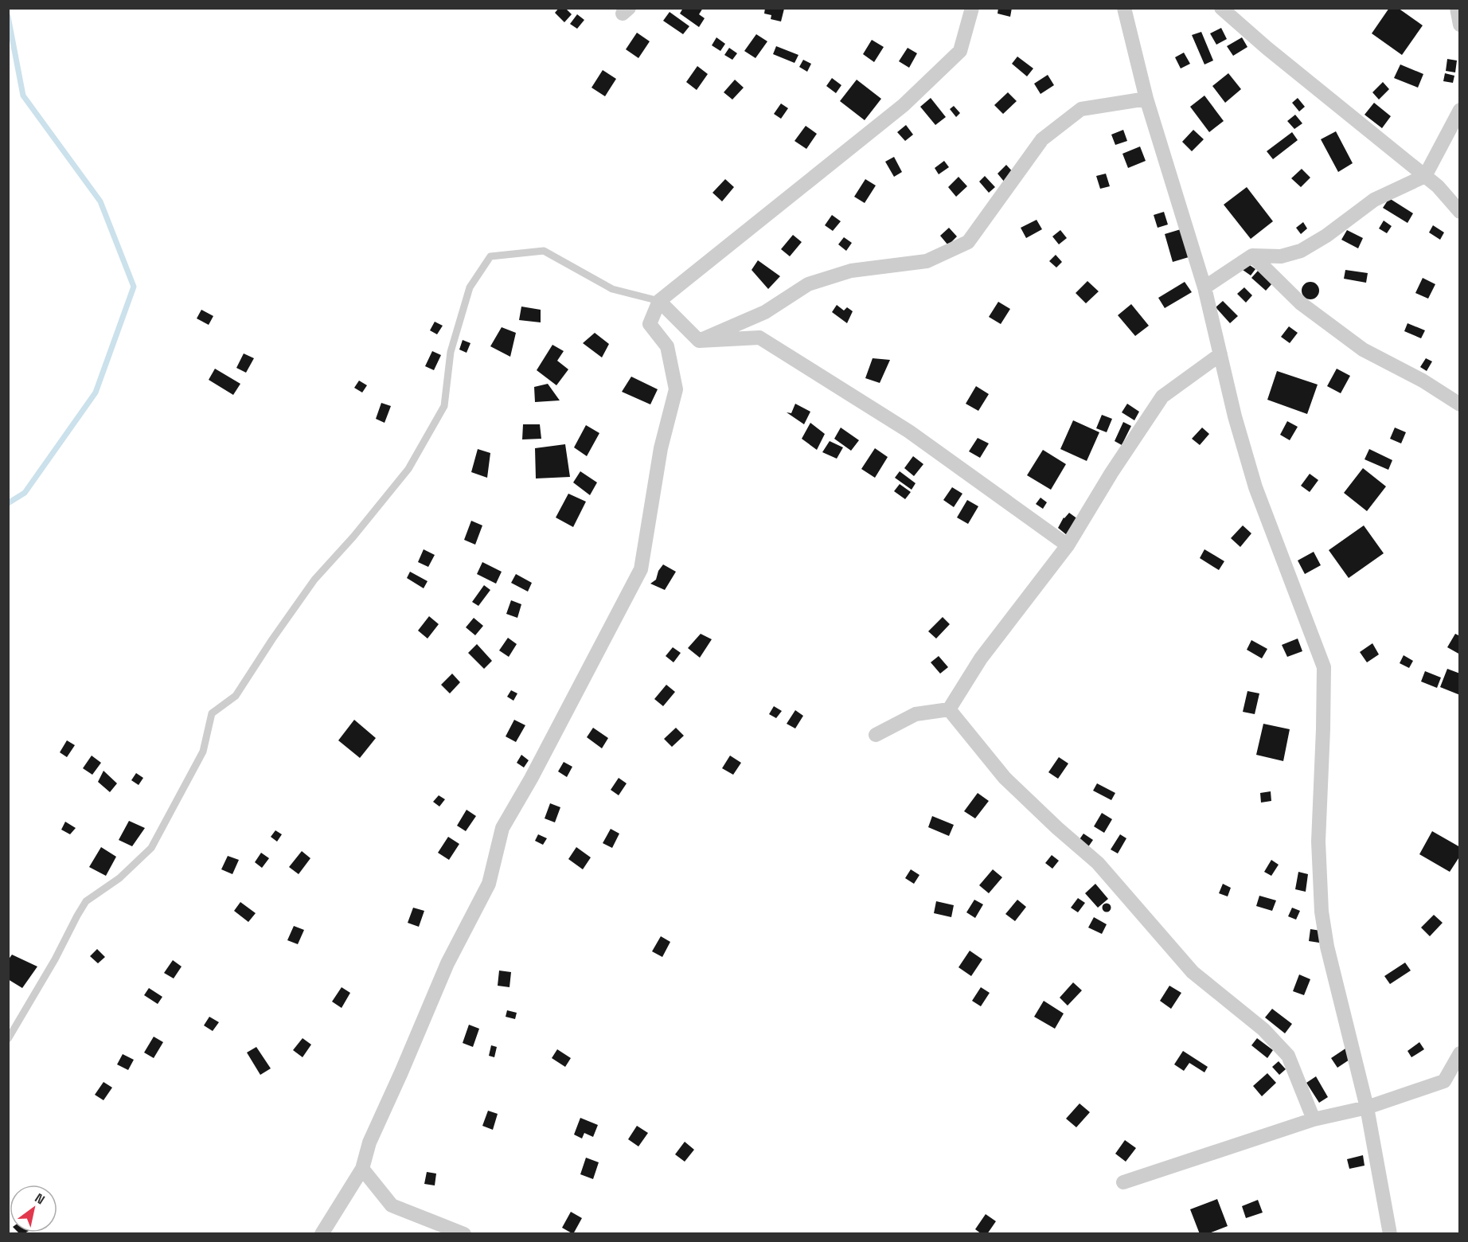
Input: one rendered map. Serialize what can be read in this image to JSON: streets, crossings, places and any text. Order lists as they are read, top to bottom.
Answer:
{
  "north": "top right"
}
